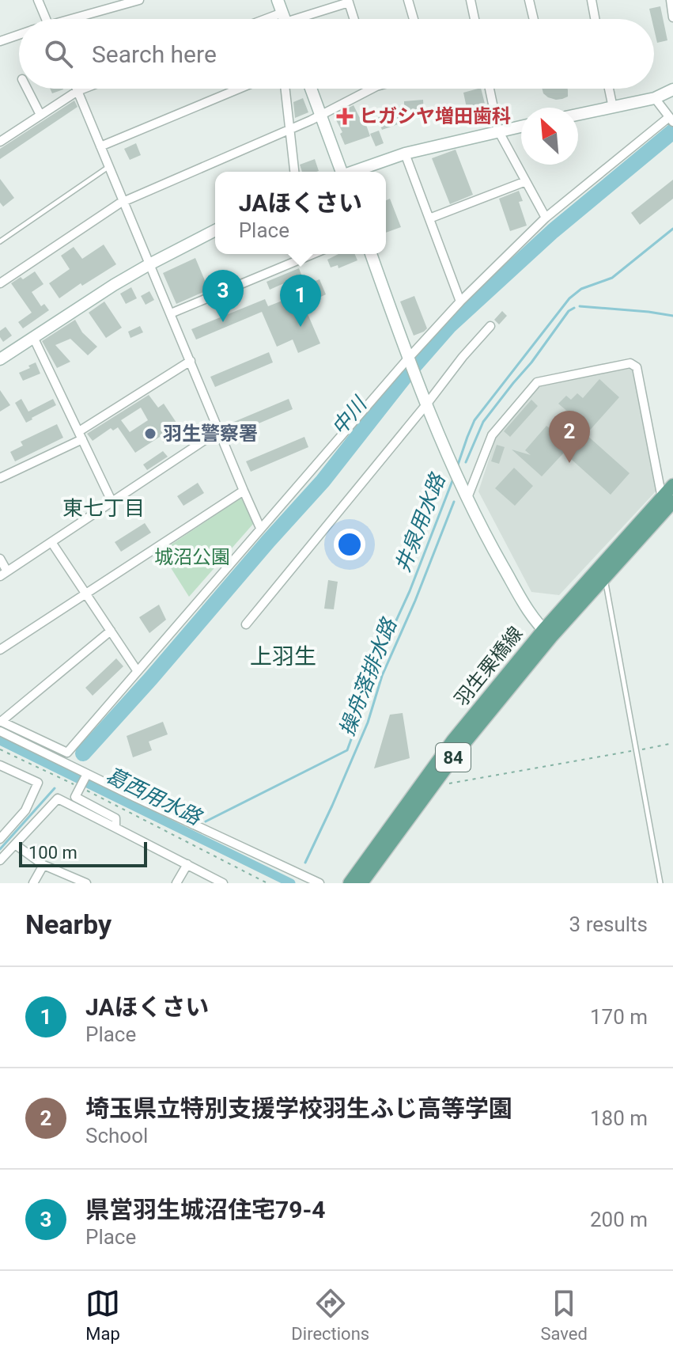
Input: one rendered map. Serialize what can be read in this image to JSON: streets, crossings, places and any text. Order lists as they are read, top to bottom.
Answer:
{
  "streets": {
    "main road": ["羽生栗橋線", "84"]
  },
  "districts": ["東七丁目", "上羽生"],
  "water": [
    "中川",
    "井泉用水路",
    "操舟落排水路",
    "葛西用水路"
  ],
  "parks": ["城沼公園"],
  "places": {
    "health": ["ヒガシヤ増田歯科"],
    "other": ["羽生警察署"]
  },
  "scale_bar": "100 m",
  "north": "top left",
  "page": {
    "search": "Search here",
    "popup": ["JAほくさい", "Place"],
    "pins": ["3", "1", "2"],
    "scale": "100 m",
    "heading": ["Nearby", "3 results"],
    "list": [
      {
        "mark": "1",
        "name": "JAほくさい",
        "note": "Place",
        "value": "170 m"
      },
      {
        "mark": "2",
        "name": "埼玉県立特別支援学校羽生ふじ高等学園",
        "note": "School",
        "value": "180 m"
      },
      {
        "mark": "3",
        "name": "県営羽生城沼住宅79-4",
        "note": "Place",
        "value": "200 m"
      }
    ],
    "nav": ["Map", "Directions", "Saved"]
  }
}
